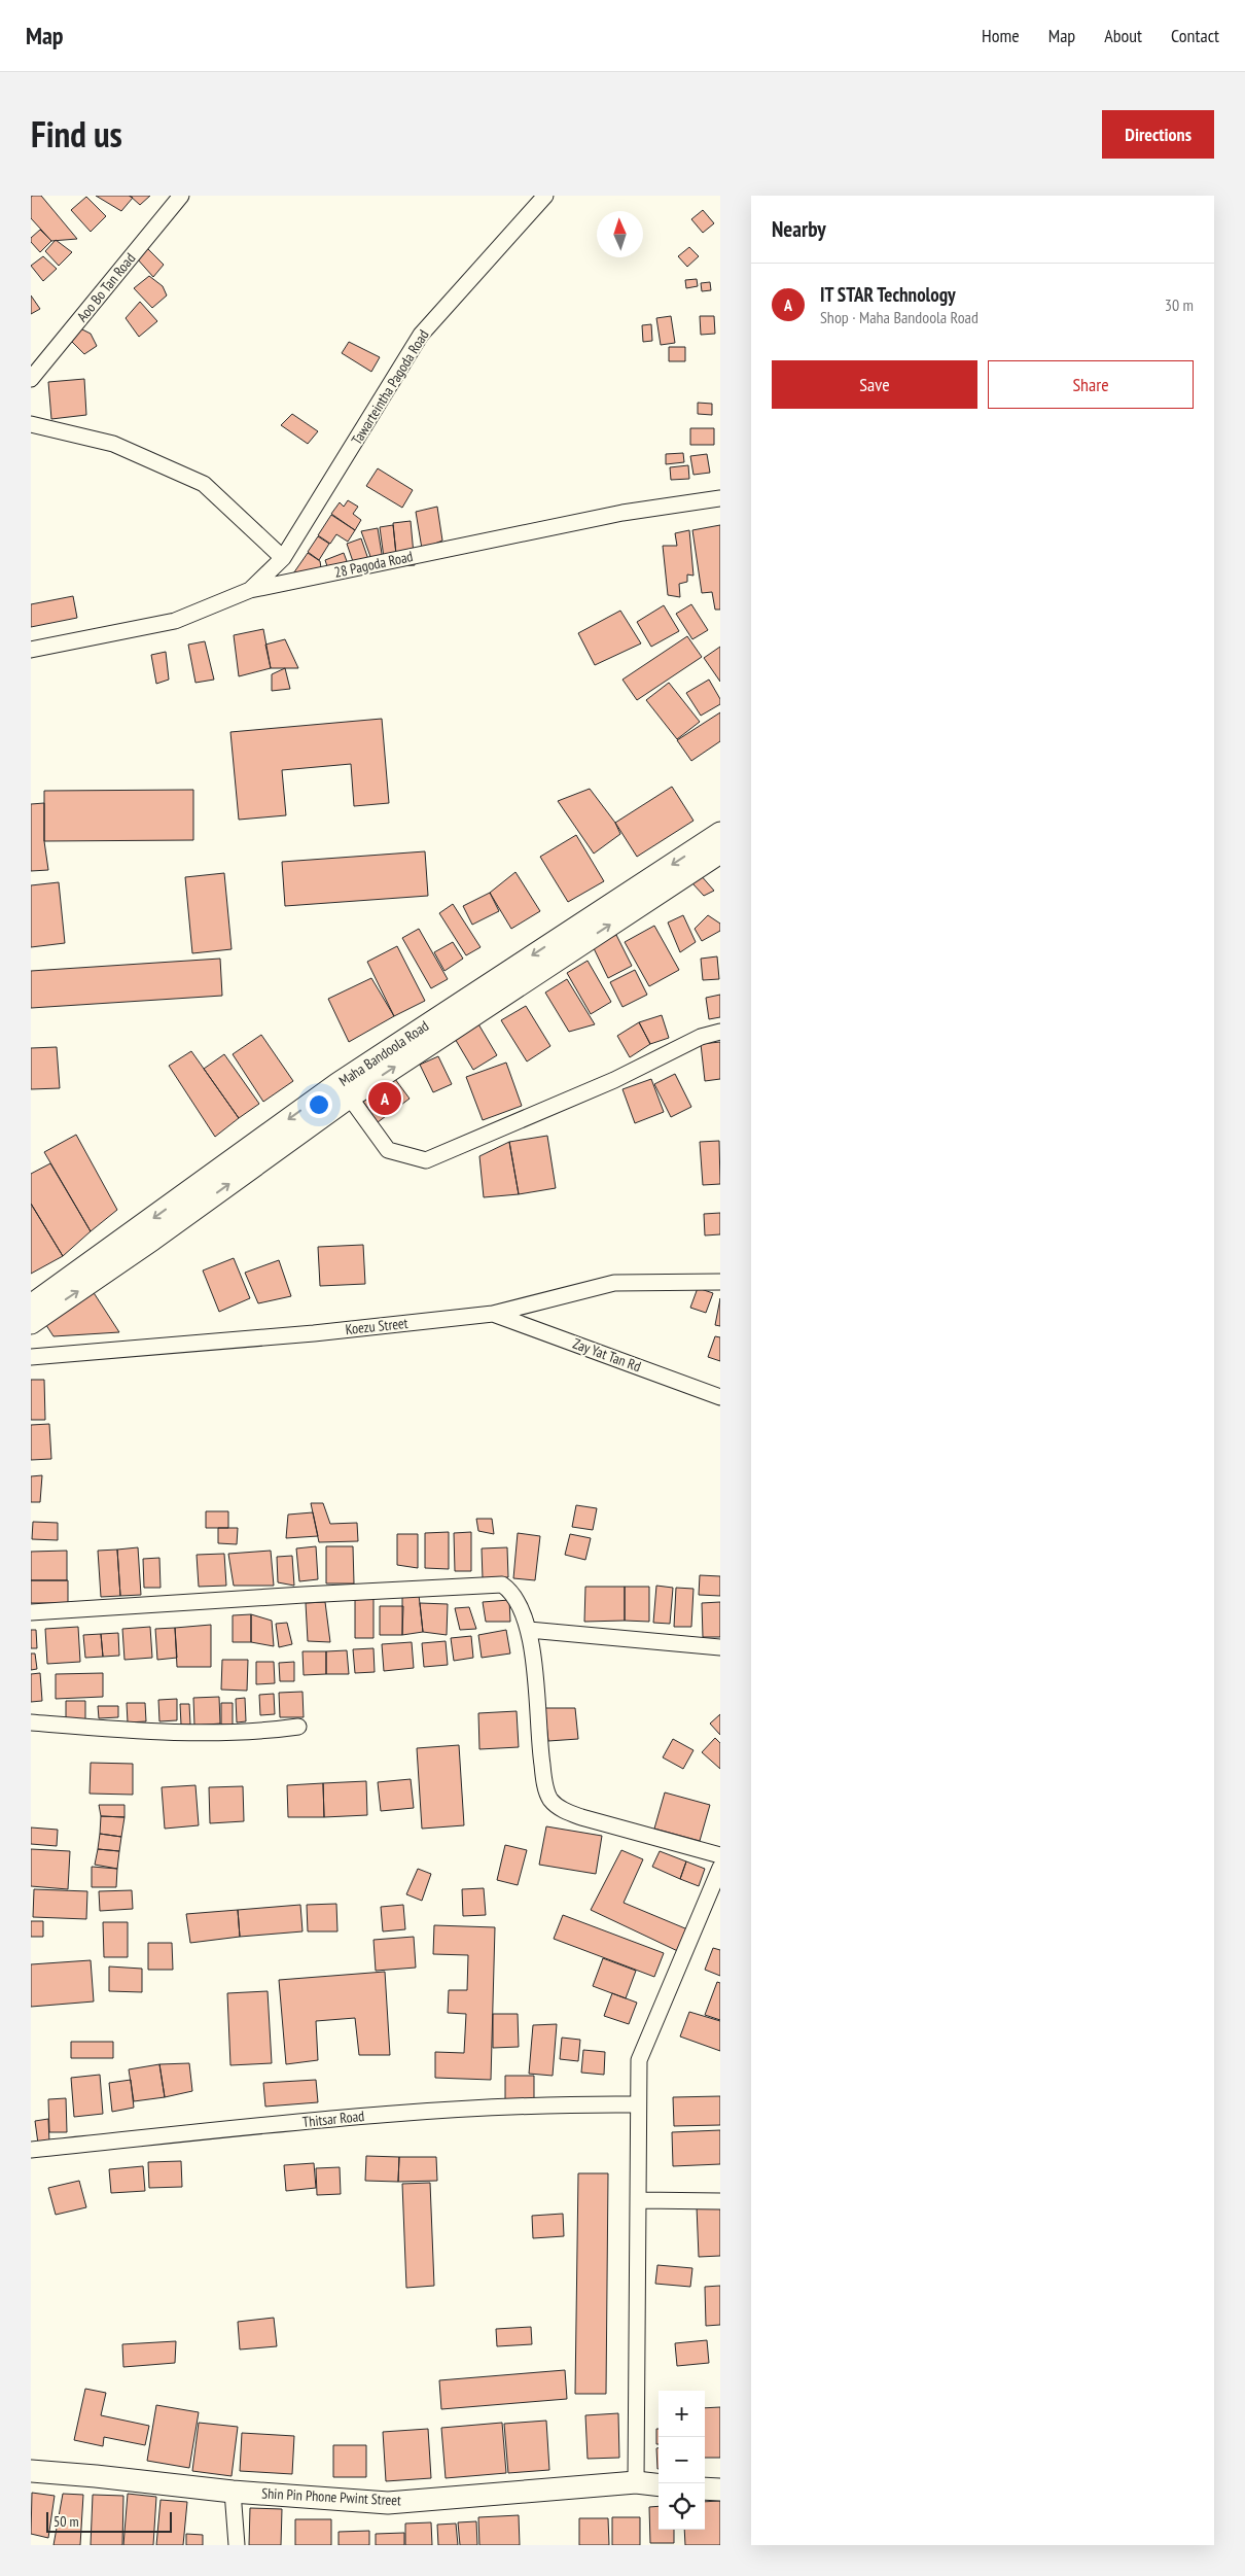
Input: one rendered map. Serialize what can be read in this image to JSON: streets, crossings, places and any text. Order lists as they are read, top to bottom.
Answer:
{
  "streets": {
    "main road": ["Maha Bandoola Road", "Shin Pin Phone Pwint Street"],
    "street": [
      "Aoo Bo Tan Road",
      "Tawarteintha Pagoda Road",
      "28 Pagoda Road",
      "Koezu Street",
      "Zay Yat Tan Rd",
      "Thitsar Road"
    ]
  },
  "crossings": [
    ["Tawarteintha Pagoda Road", "28 Pagoda Road"],
    ["Koezu Street", "Zay Yat Tan Rd"]
  ],
  "scale_bar": "50 m",
  "north": "top",
  "page": {
    "header": "Map",
    "nav": [
      "Home",
      "Map",
      "About",
      "Contact"
    ],
    "title": "Find us",
    "buttons": [
      "Directions",
      ["Save", "Share"]
    ],
    "heading": "Nearby",
    "list": [
      {
        "mark": "A",
        "name": "IT STAR Technology",
        "note": "Shop · Maha Bandoola Road",
        "value": "30 m"
      }
    ],
    "pins": "A",
    "map_buttons": ["+", "−"],
    "scale": "50 m"
  }
}
